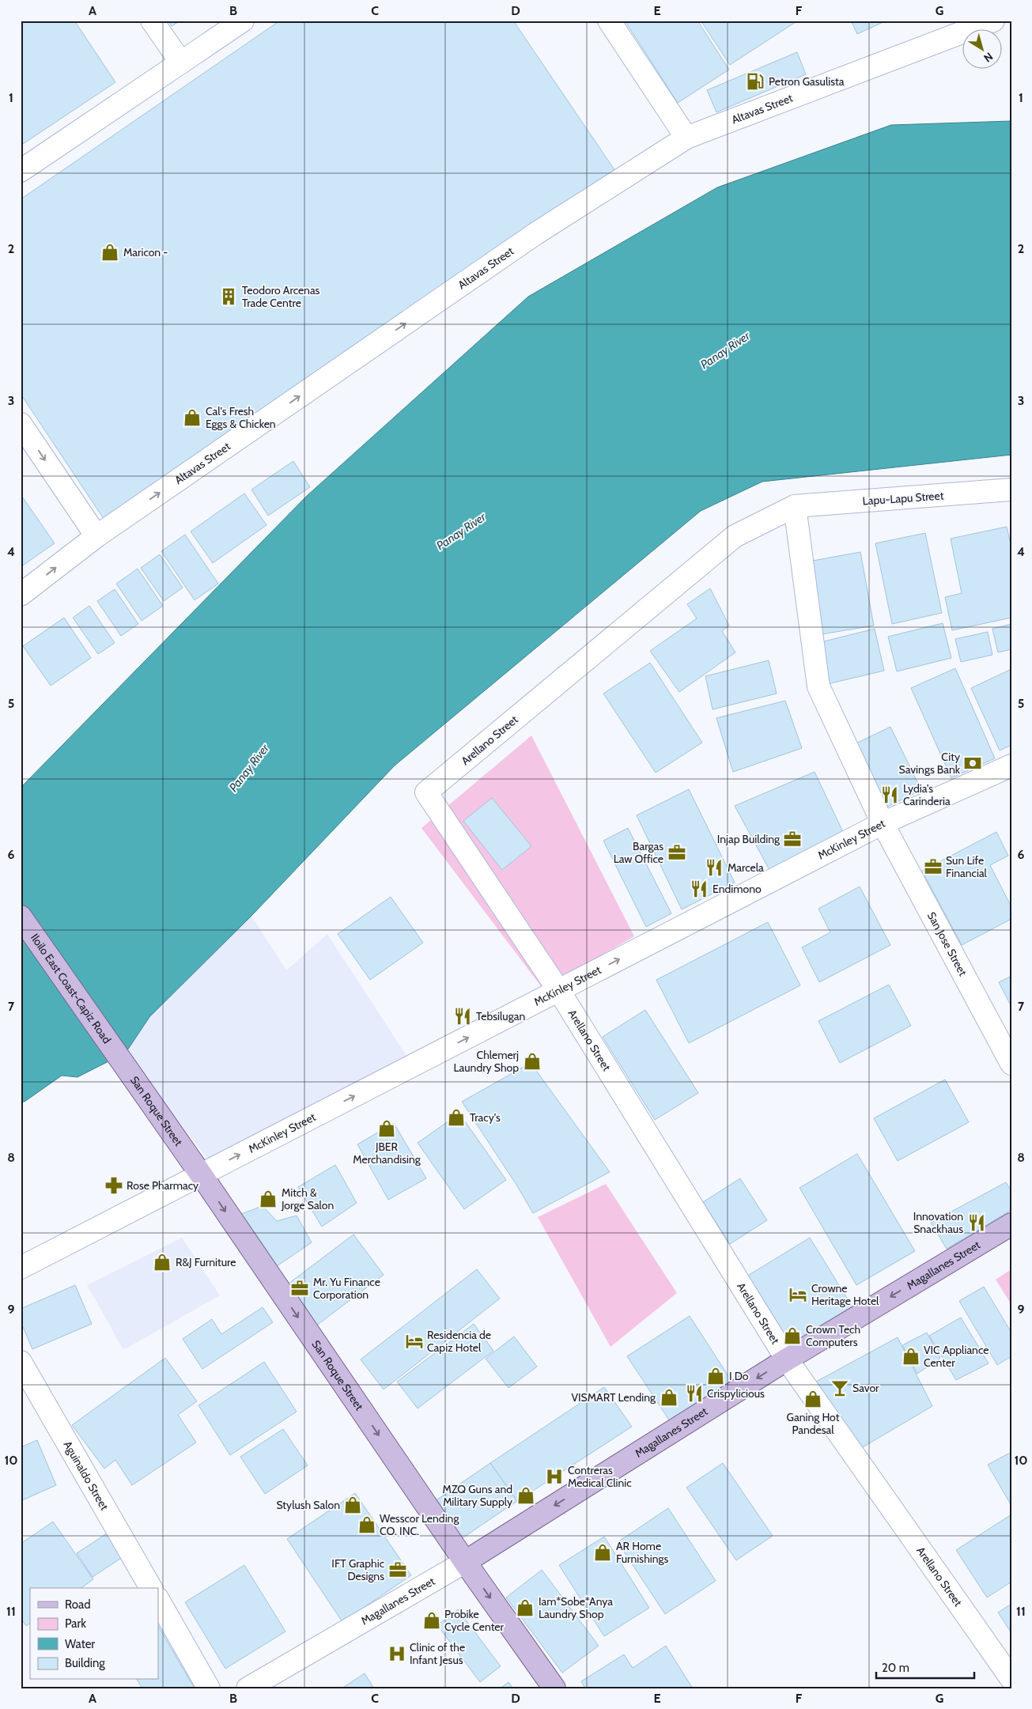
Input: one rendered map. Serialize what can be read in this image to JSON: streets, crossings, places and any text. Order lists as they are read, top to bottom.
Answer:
{
  "streets": {
    "main road": ["Iloilo East Coast-Capiz Road", "San Roque Street", "Magallanes Street"],
    "street": [
      "Altavas Street",
      "Lapu-Lapu Street",
      "Arellano Street",
      "McKinley Street",
      "San Jose Street",
      "Aguinaldo Street"
    ]
  },
  "crossings": [
    ["Lapu-Lapu Street", "Arellano Street"],
    ["Lapu-Lapu Street", "San Jose Street"],
    ["Arellano Street", "McKinley Street"],
    ["Arellano Street", "San Jose Street"],
    ["Arellano Street", "Magallanes Street"],
    ["McKinley Street", "San Jose Street"],
    ["McKinley Street", "San Roque Street"],
    ["Iloilo East Coast-Capiz Road", "San Roque Street"],
    ["San Roque Street", "Magallanes Street"]
  ],
  "one_way": [
    "Altavas Street",
    "McKinley Street",
    "San Roque Street",
    "Magallanes Street"
  ],
  "water": ["Panay River"],
  "places": {
    "fuel station": ["Petron Gasulista"],
    "shop": [
      "Maricon -",
      "Cal's Fresh Eggs & Chicken",
      "Chlemerj Laundry Shop",
      "Tracy's",
      "JBER Merchandising",
      "Mitch & Jorge Salon",
      "R&J Furniture",
      "Crown Tech Computers",
      "VIC Appliance Center",
      "I Do",
      "VISMART Lending",
      "Ganing Hot Pandesal",
      "MZQ Guns and Military Supply",
      "Stylush Salon",
      "Wesscor Lending CO. INC.",
      "AR Home Furnishings",
      "Iam*Sobe*Anya Laundry Shop",
      "Probike Cycle Center"
    ],
    "building": ["Teodoro Arcenas Trade Centre"],
    "bank": ["City Savings Bank"],
    "restaurant": [
      "Lydia's Carinderia",
      "Marcela",
      "Endimono",
      "Tebsilugan",
      "Innovation Snackhaus",
      "Crispylicious"
    ],
    "office": [
      "Injap Building",
      "Bargas Law Office",
      "Sun Life Financial",
      "Mr. Yu Finance Corporation",
      "IFT Graphic Designs"
    ],
    "pharmacy": ["Rose Pharmacy"],
    "hotel": ["Crowne Heritage Hotel", "Residencia de Capiz Hotel"],
    "bar": ["Savor"],
    "hospital": ["Contreras Medical Clinic", "Clinic of the Infant Jesus"]
  },
  "legend": [
    "Road",
    "Park",
    "Water",
    "Building"
  ],
  "scale_bar": "20 m",
  "north": "bottom right",
  "grid": {
    "columns": [
      "A",
      "B",
      "C",
      "D",
      "E",
      "F",
      "G"
    ],
    "rows": [
      "1",
      "2",
      "3",
      "4",
      "5",
      "6",
      "7",
      "8",
      "9",
      "10",
      "11"
    ]
  }
}
